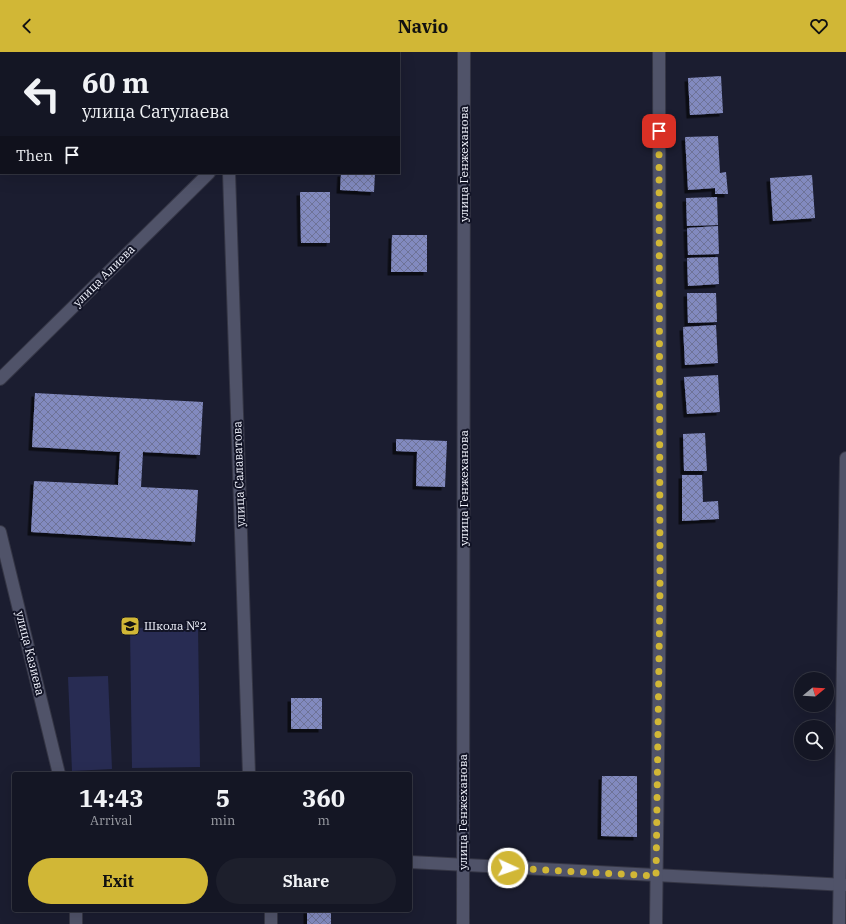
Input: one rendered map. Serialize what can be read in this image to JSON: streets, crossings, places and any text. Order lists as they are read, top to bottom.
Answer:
{
  "streets": {
    "street": [
      "улица Генжеханова",
      "улица Алиева",
      "улица Салаватова",
      "улица Казиева"
    ]
  },
  "places": {
    "school or university": ["Школа №2"]
  },
  "north": "right",
  "page": {
    "header": "Navio",
    "turn": ["60 m", "улица Сатулаева"],
    "then": "Then",
    "eta": [
      "14:43",
      "Arrival",
      "5",
      "min",
      "360",
      "m"
    ],
    "buttons": ["Exit", "Share"]
  }
}
